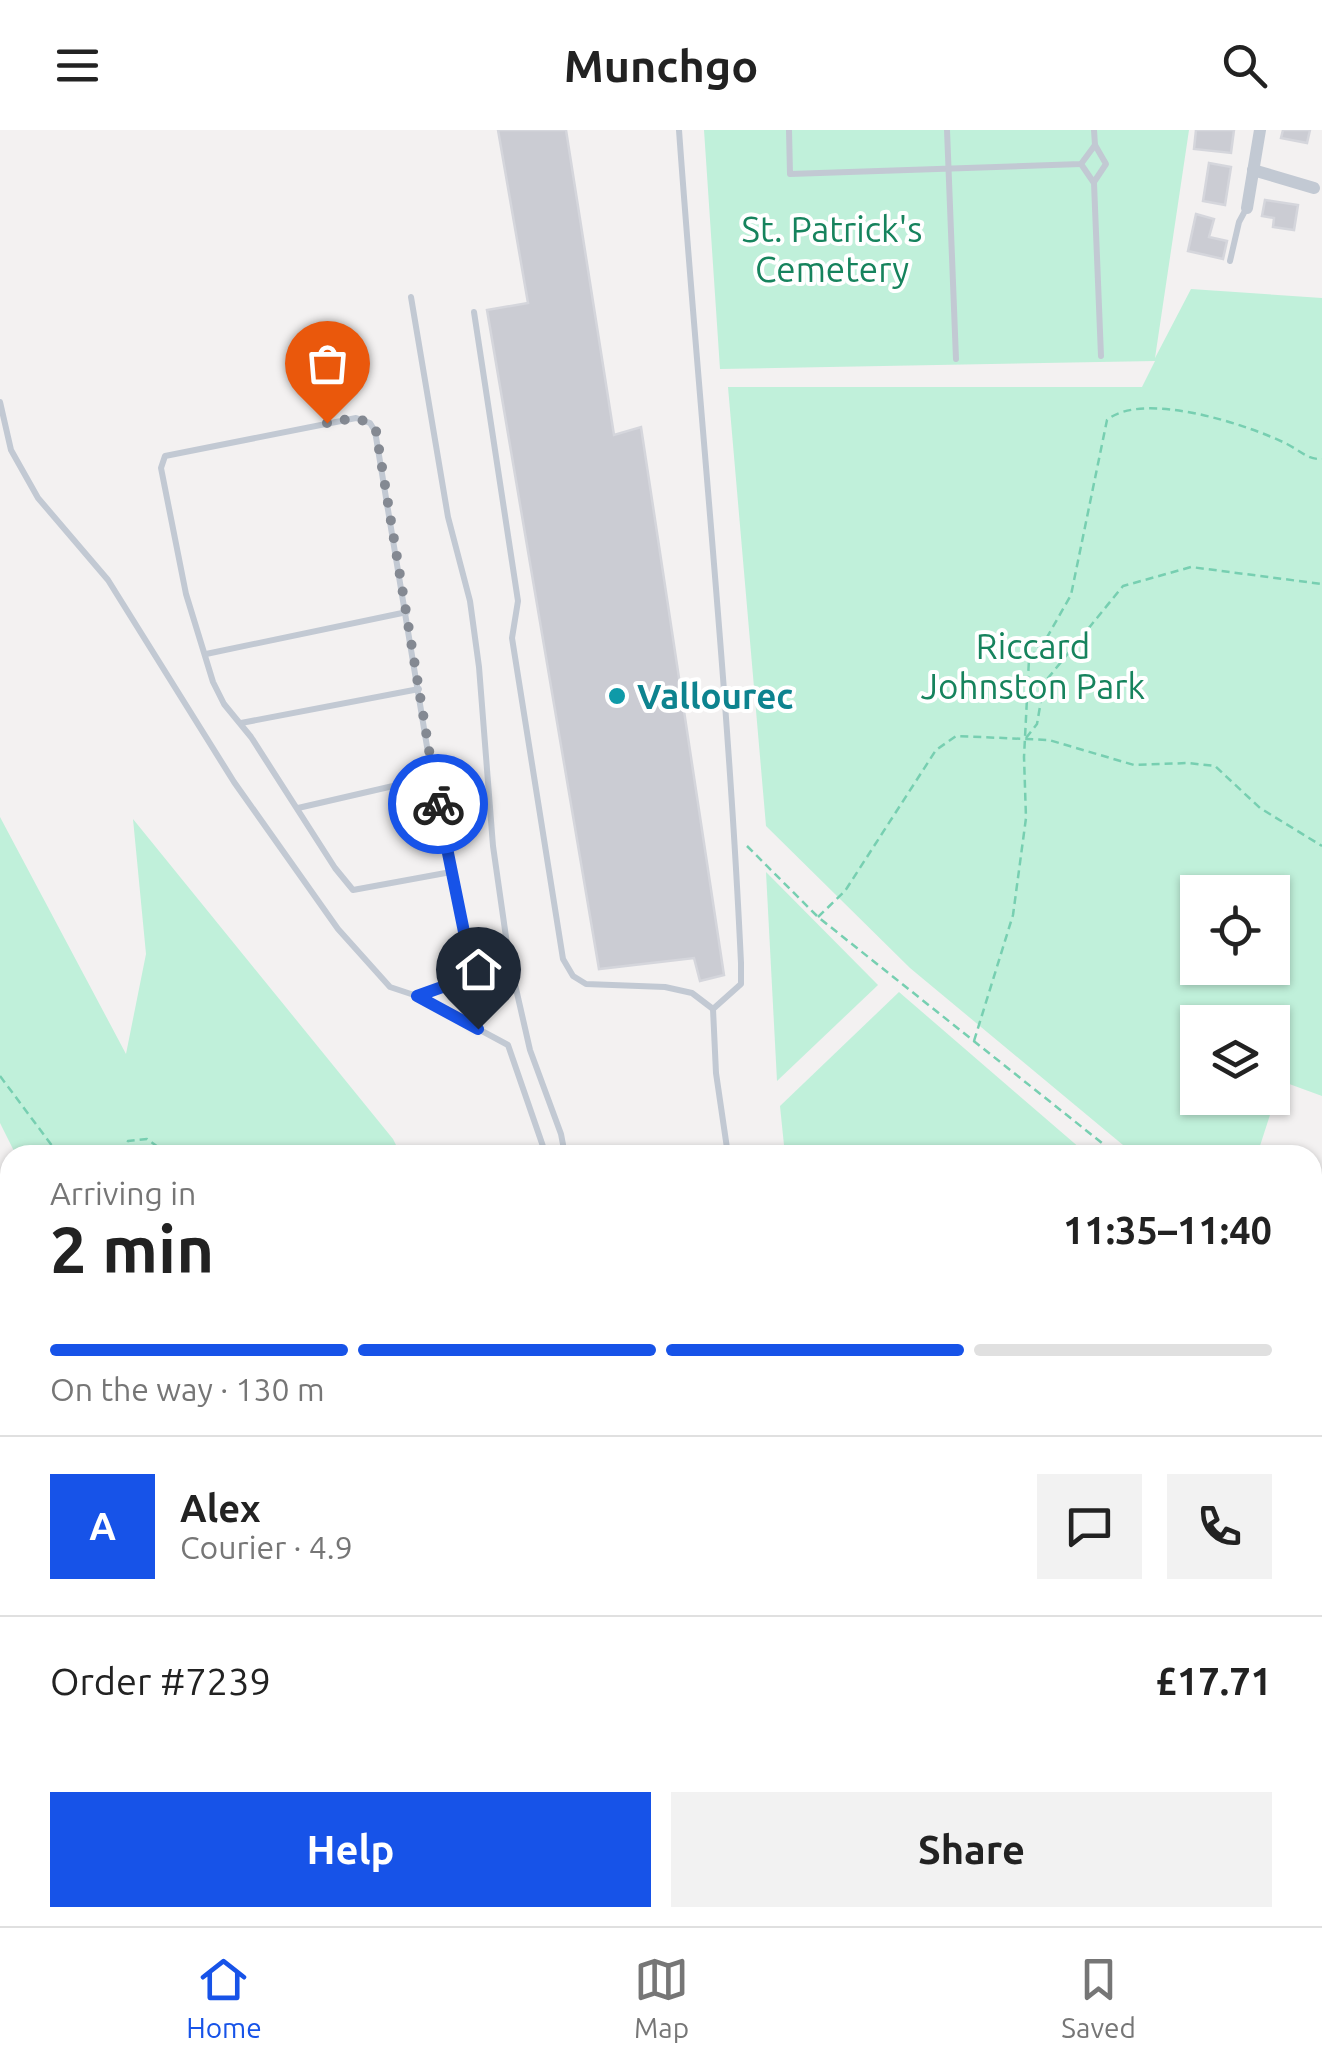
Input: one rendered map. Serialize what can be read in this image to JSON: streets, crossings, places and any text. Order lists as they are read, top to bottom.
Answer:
{
  "parks": ["St. Patrick's Cemetery", "Riccard Johnston Park"],
  "places": ["Vallourec"],
  "page": {
    "header": "Munchgo",
    "heading": ["2 min", "Arriving in", "11:35–11:40"],
    "panel": [
      "Alex",
      "Courier · 4.9",
      "Order #7239",
      "£17.71"
    ],
    "bar": "On the way · 130 m",
    "round": "A",
    "buttons": ["Help", "Share"],
    "tabs": ["Home", "Map", "Saved"]
  }
}
